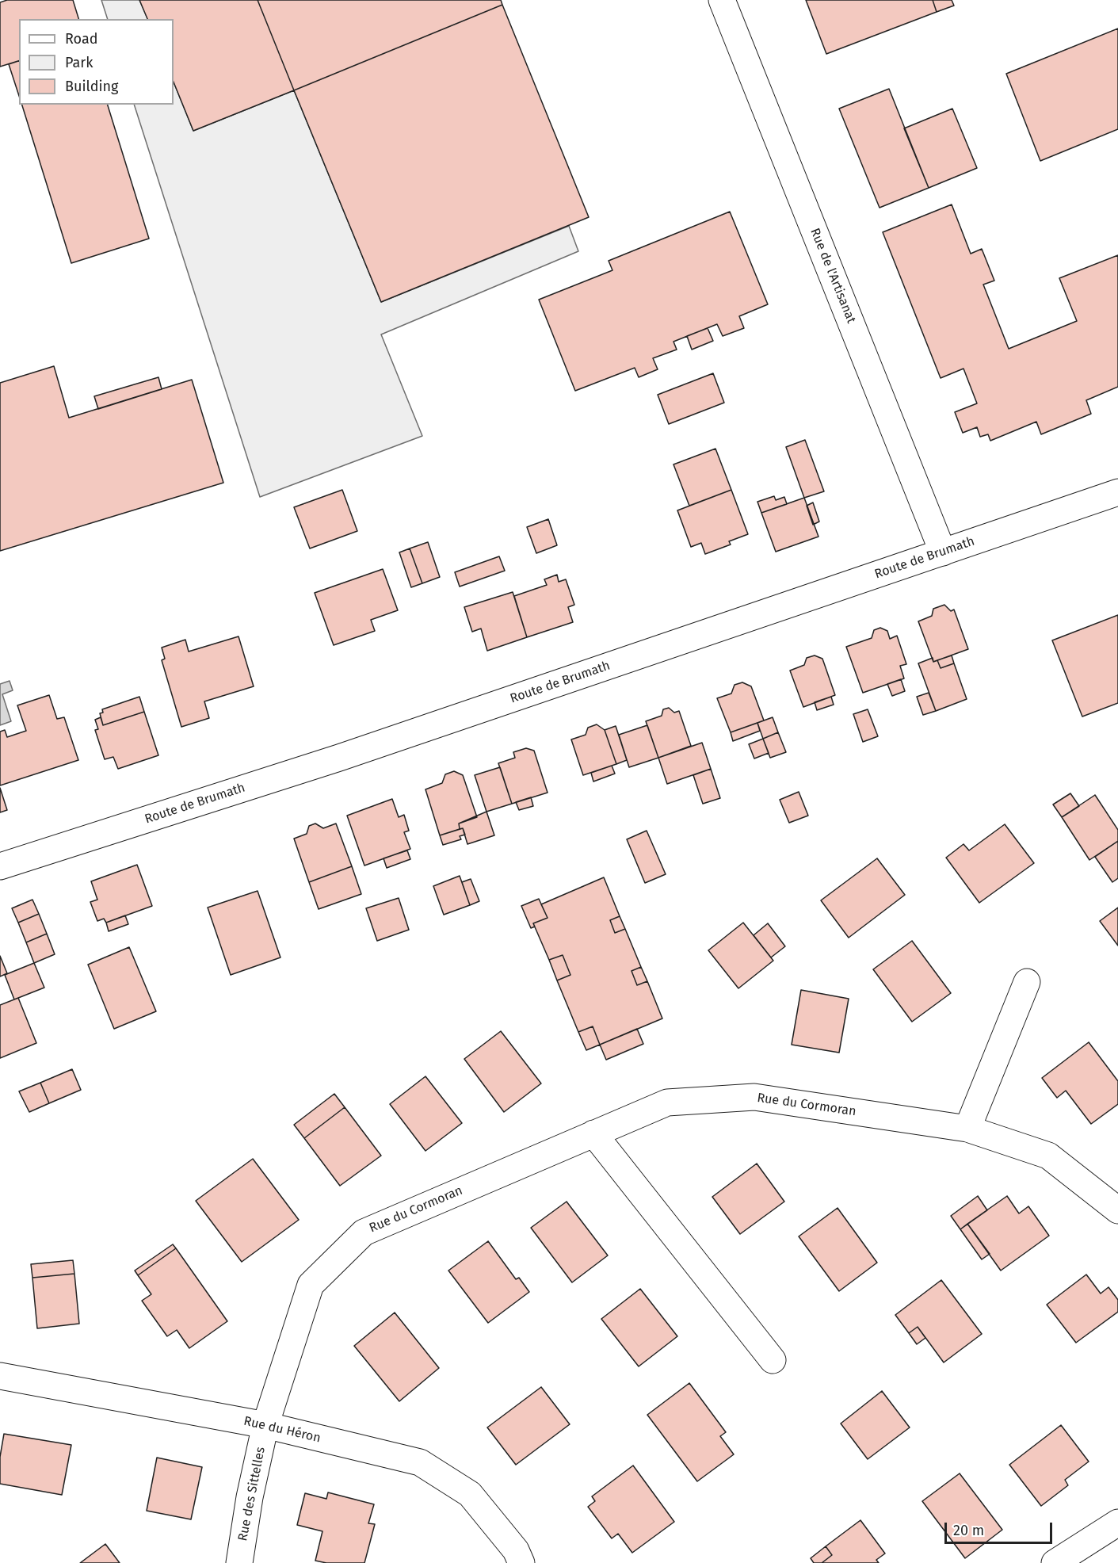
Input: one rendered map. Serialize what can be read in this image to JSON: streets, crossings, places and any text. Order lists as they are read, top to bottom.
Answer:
{
  "streets": {
    "street": [
      "Rue de l'Artisanat",
      "Route de Brumath",
      "Rue du Cormoran",
      "Rue du Héron",
      "Rue des Sittelles"
    ]
  },
  "crossings": [
    ["Rue de l'Artisanat", "Route de Brumath"],
    ["Rue du Cormoran", "Rue du Héron"],
    ["Rue du Cormoran", "Rue des Sittelles"],
    ["Rue du Héron", "Rue des Sittelles"]
  ],
  "legend": ["Road", "Park", "Building"],
  "scale_bar": "20 m"
}
